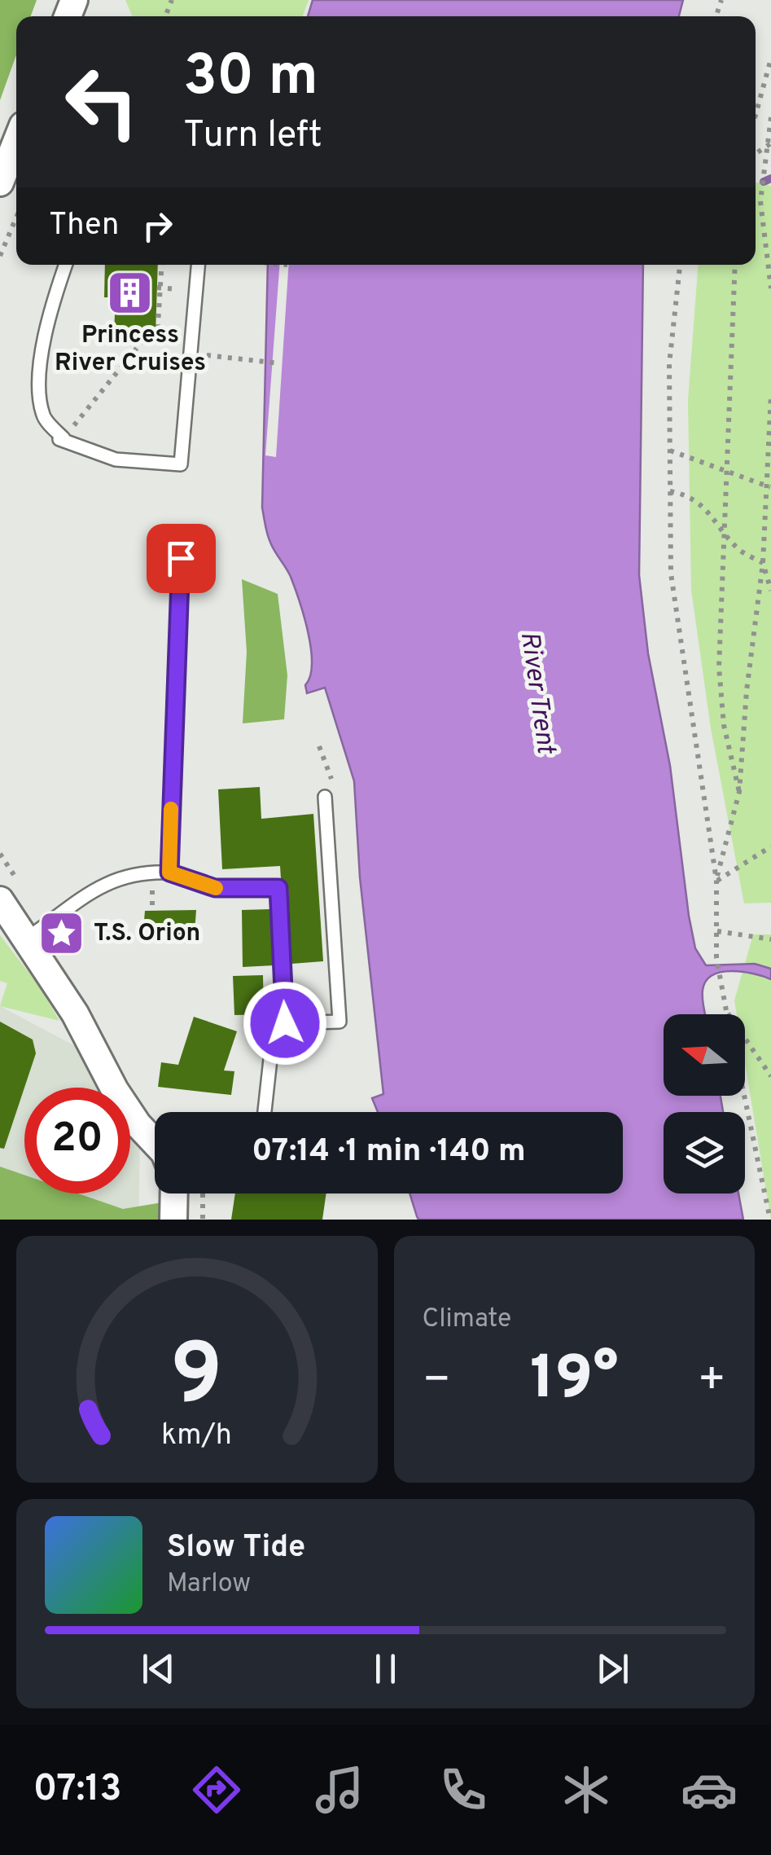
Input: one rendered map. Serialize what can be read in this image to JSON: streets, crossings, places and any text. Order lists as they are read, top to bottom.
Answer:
{
  "water": ["River Trent"],
  "places": {
    "building": ["Princess River Cruises"],
    "place": ["T.S. Orion"]
  },
  "north": "left",
  "page": {
    "turn": ["30 m", "Turn left"],
    "then": "Then",
    "limit": "20",
    "trip": "07:14 · 1 min · 140 m",
    "tile": "Climate",
    "heat": ["−", "19°", "+"],
    "song": ["Slow Tide", "Marlow"],
    "tabs": "07:13",
    "gauge": ["9", "km/h"]
  }
}
